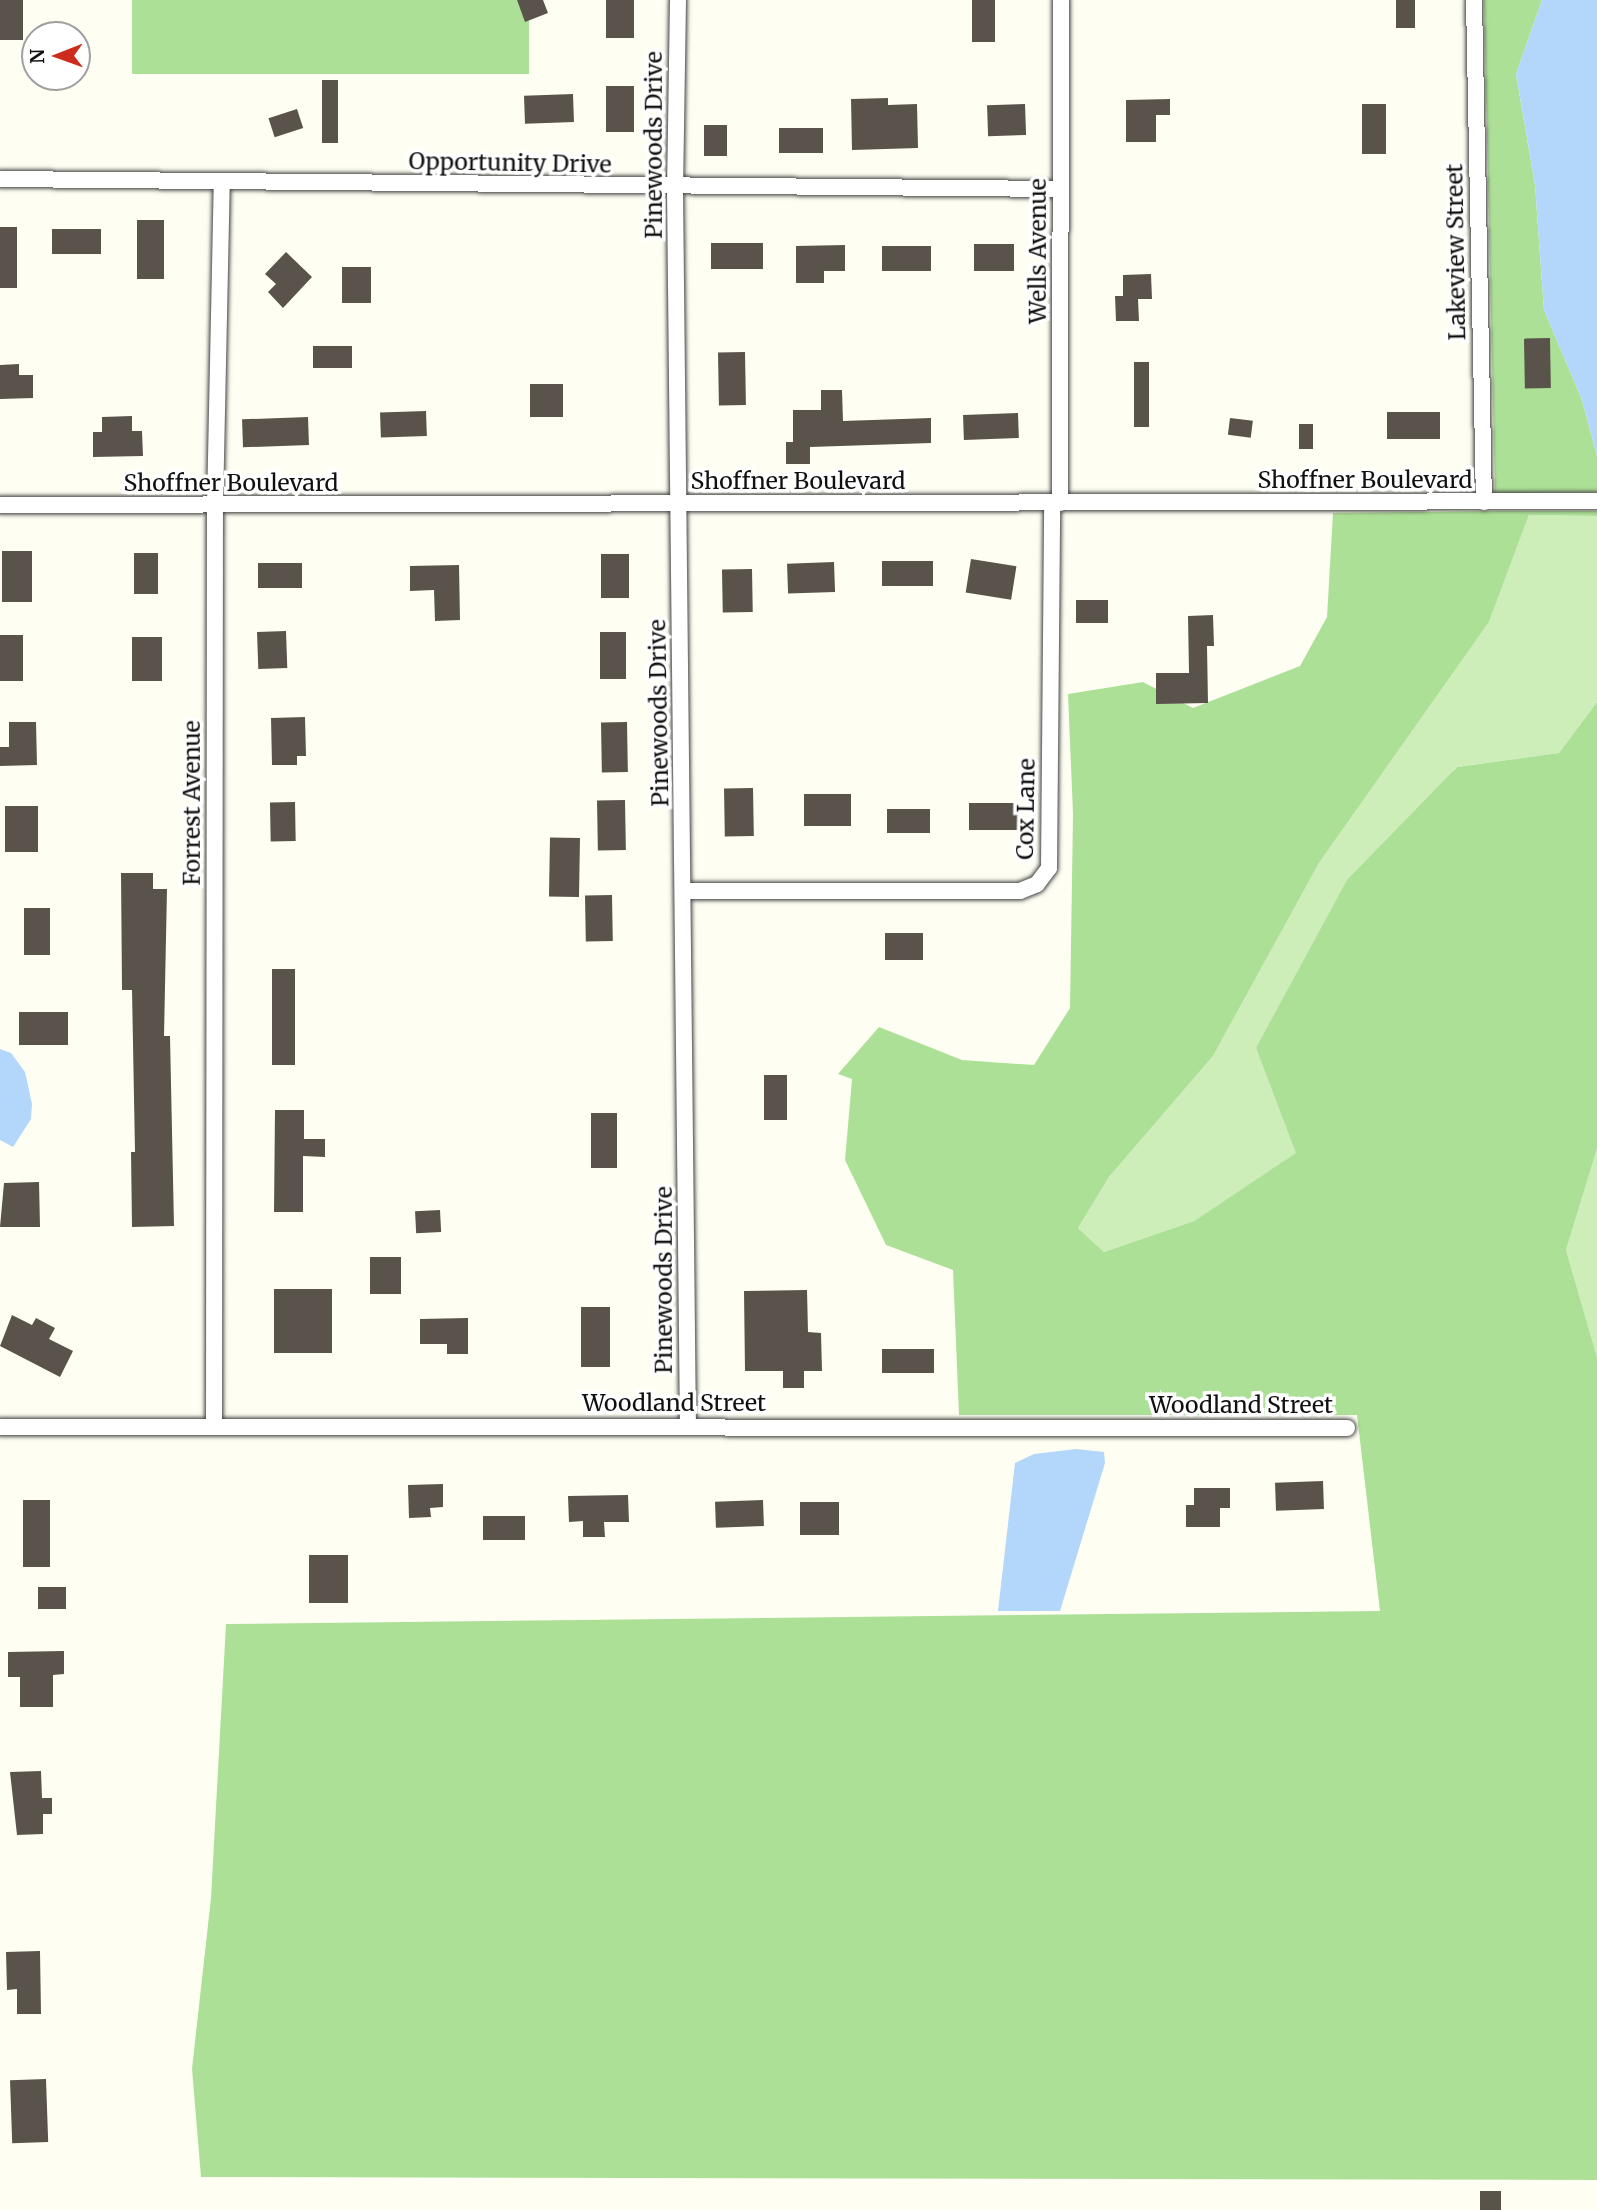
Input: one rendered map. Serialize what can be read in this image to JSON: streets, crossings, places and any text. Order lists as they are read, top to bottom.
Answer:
{
  "streets": {
    "street": [
      "Pinewoods Drive",
      "Opportunity Drive",
      "Wells Avenue",
      "Lakeview Street",
      "Shoffner Boulevard",
      "Forrest Avenue",
      "Cox Lane",
      "Woodland Street"
    ]
  },
  "crossings": [
    ["Pinewoods Drive", "Opportunity Drive"],
    ["Pinewoods Drive", "Shoffner Boulevard"],
    ["Pinewoods Drive", "Cox Lane"],
    ["Pinewoods Drive", "Woodland Street"],
    ["Opportunity Drive", "Wells Avenue"],
    ["Opportunity Drive", "Forrest Avenue"],
    ["Wells Avenue", "Shoffner Boulevard"],
    ["Wells Avenue", "Cox Lane"],
    ["Lakeview Street", "Shoffner Boulevard"],
    ["Shoffner Boulevard", "Forrest Avenue"],
    ["Shoffner Boulevard", "Cox Lane"],
    ["Forrest Avenue", "Woodland Street"]
  ],
  "north": "left"
}
